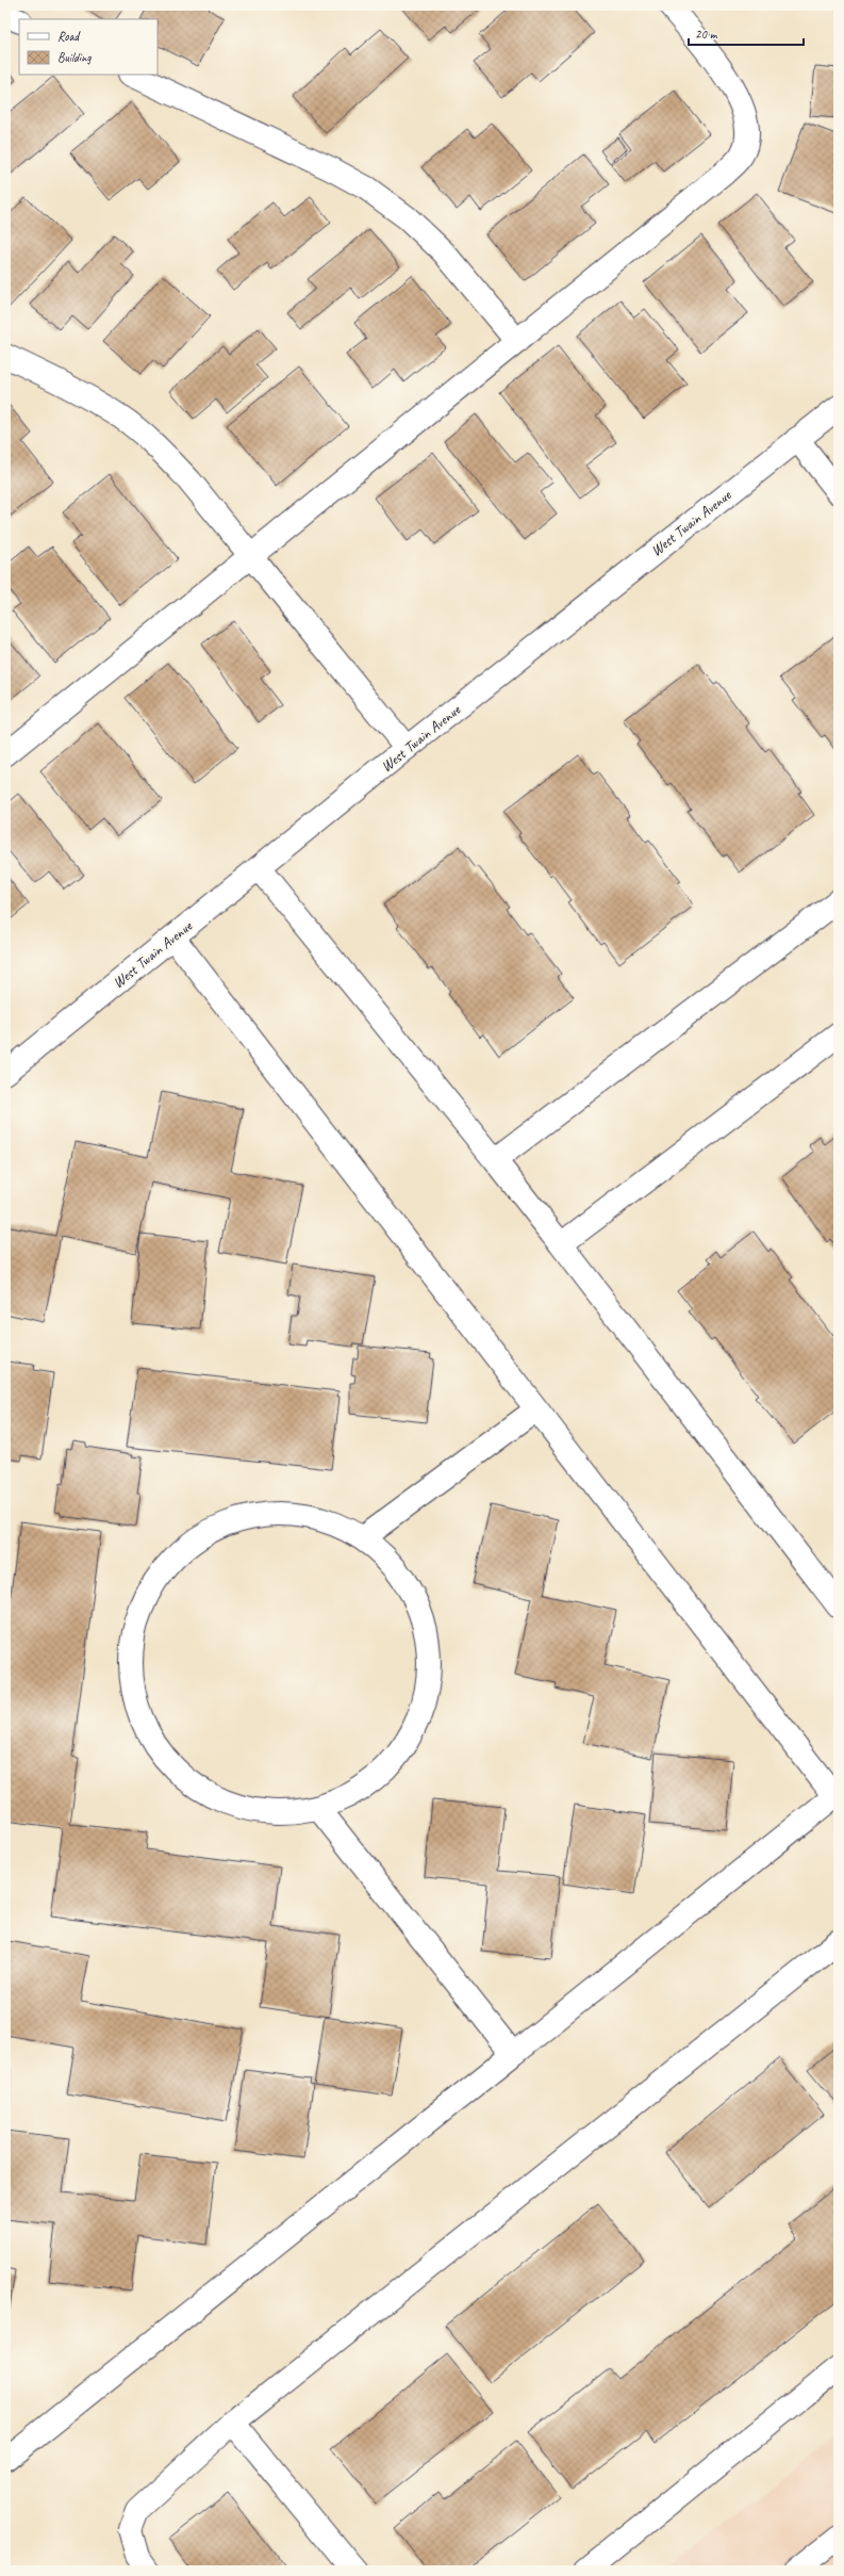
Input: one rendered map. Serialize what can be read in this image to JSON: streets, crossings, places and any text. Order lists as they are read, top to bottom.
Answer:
{
  "streets": {
    "street": ["West Twain Avenue"]
  },
  "legend": ["Road", "Building"],
  "scale_bar": "20 m"
}
